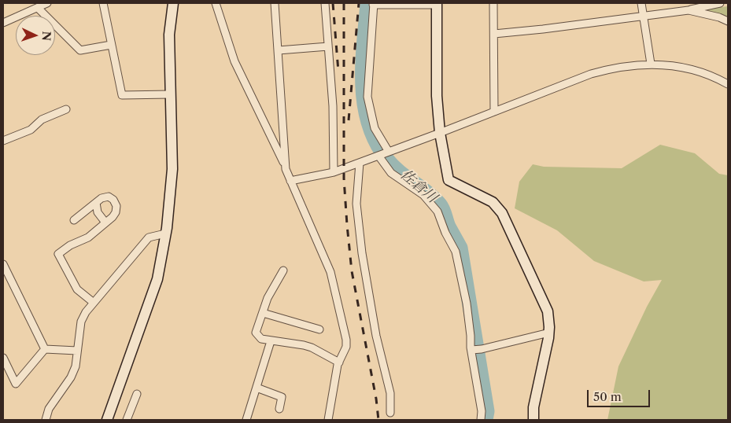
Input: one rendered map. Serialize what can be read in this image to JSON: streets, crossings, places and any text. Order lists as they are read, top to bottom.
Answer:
{
  "water": ["佐倉川"],
  "scale_bar": "50 m",
  "north": "right"
}
